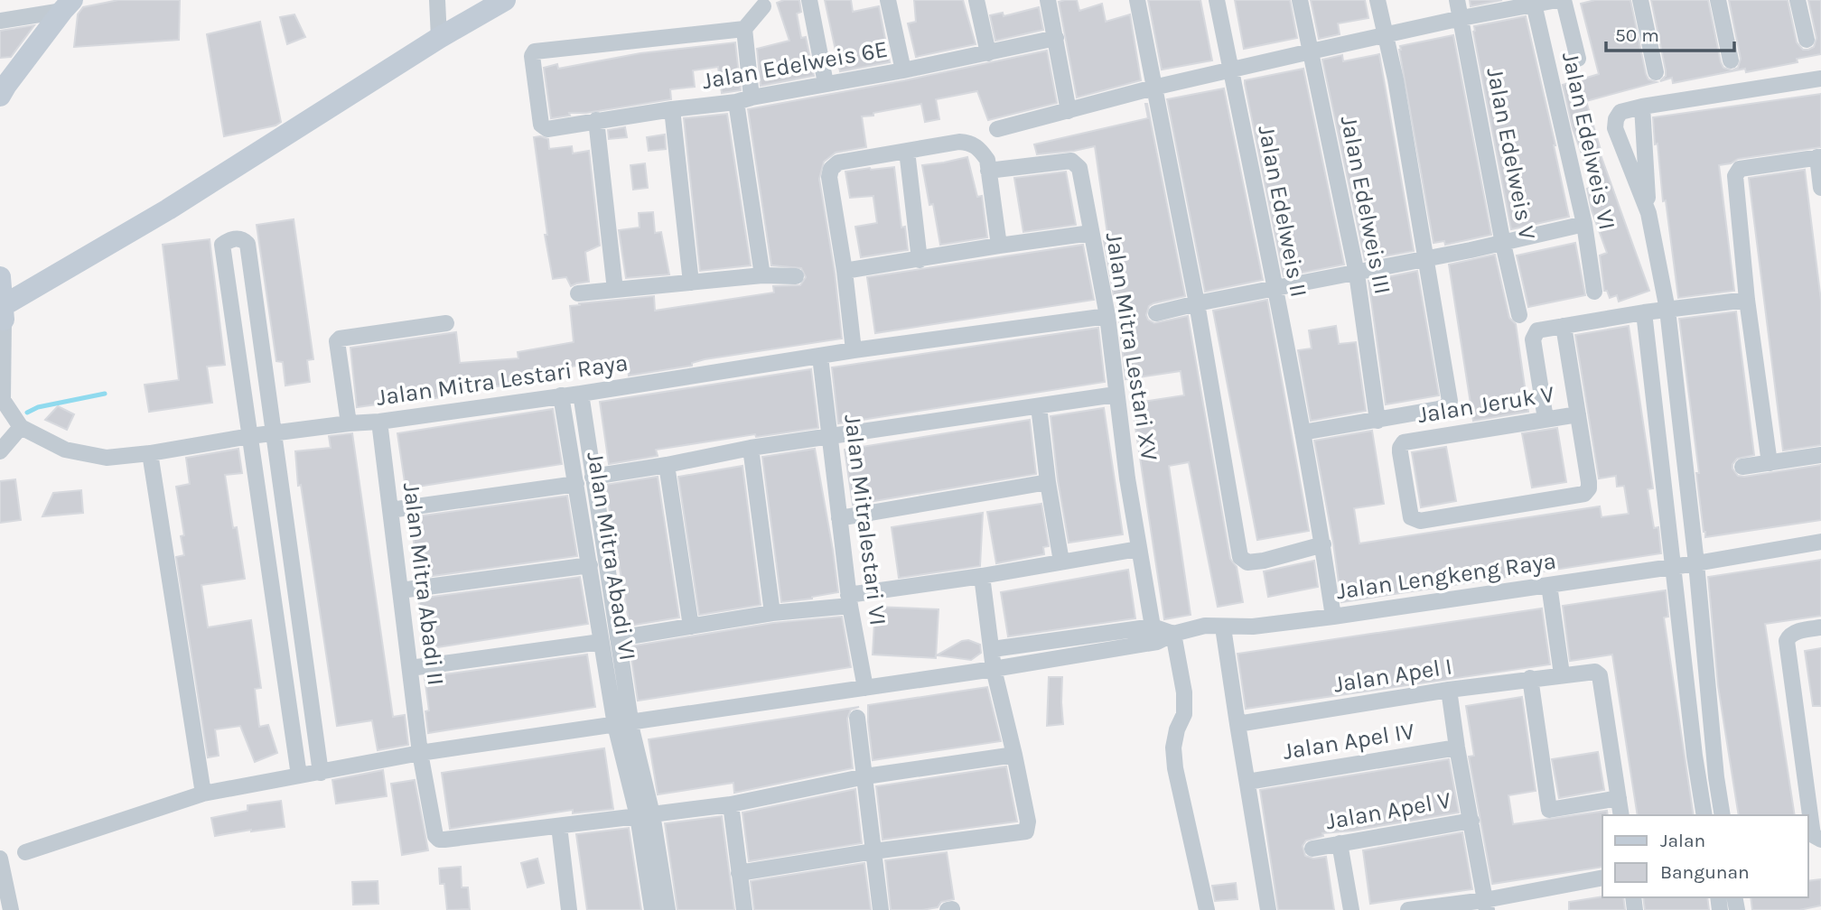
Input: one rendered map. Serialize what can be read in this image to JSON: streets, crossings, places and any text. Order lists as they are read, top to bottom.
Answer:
{
  "streets": {
    "street": [
      "Jalan Edelweis 6E",
      "Jalan Edelweis VI",
      "Jalan Edelweis V",
      "Jalan Edelweis III",
      "Jalan Edelweis II",
      "Jalan Mitra Lestari XV",
      "Jalan Mitra Lestari Raya",
      "Jalan Jeruk V",
      "Jalan Mitralestari VI",
      "Jalan Mitra Abadi VI",
      "Jalan Lengkeng Raya",
      "Jalan Mitra Abadi II",
      "Jalan Apel I",
      "Jalan Apel IV",
      "Jalan Apel V"
    ]
  },
  "crossings": [
    ["Jalan Edelweis II", "Jalan Lengkeng Raya"],
    ["Jalan Mitra Lestari XV", "Jalan Mitra Lestari Raya"],
    ["Jalan Mitra Lestari Raya", "Jalan Mitralestari VI"],
    ["Jalan Mitra Lestari Raya", "Jalan Mitra Abadi VI"],
    ["Jalan Mitra Lestari Raya", "Jalan Mitra Abadi II"]
  ],
  "legend": ["Jalan", "Bangunan"],
  "scale_bar": "50 m"
}
